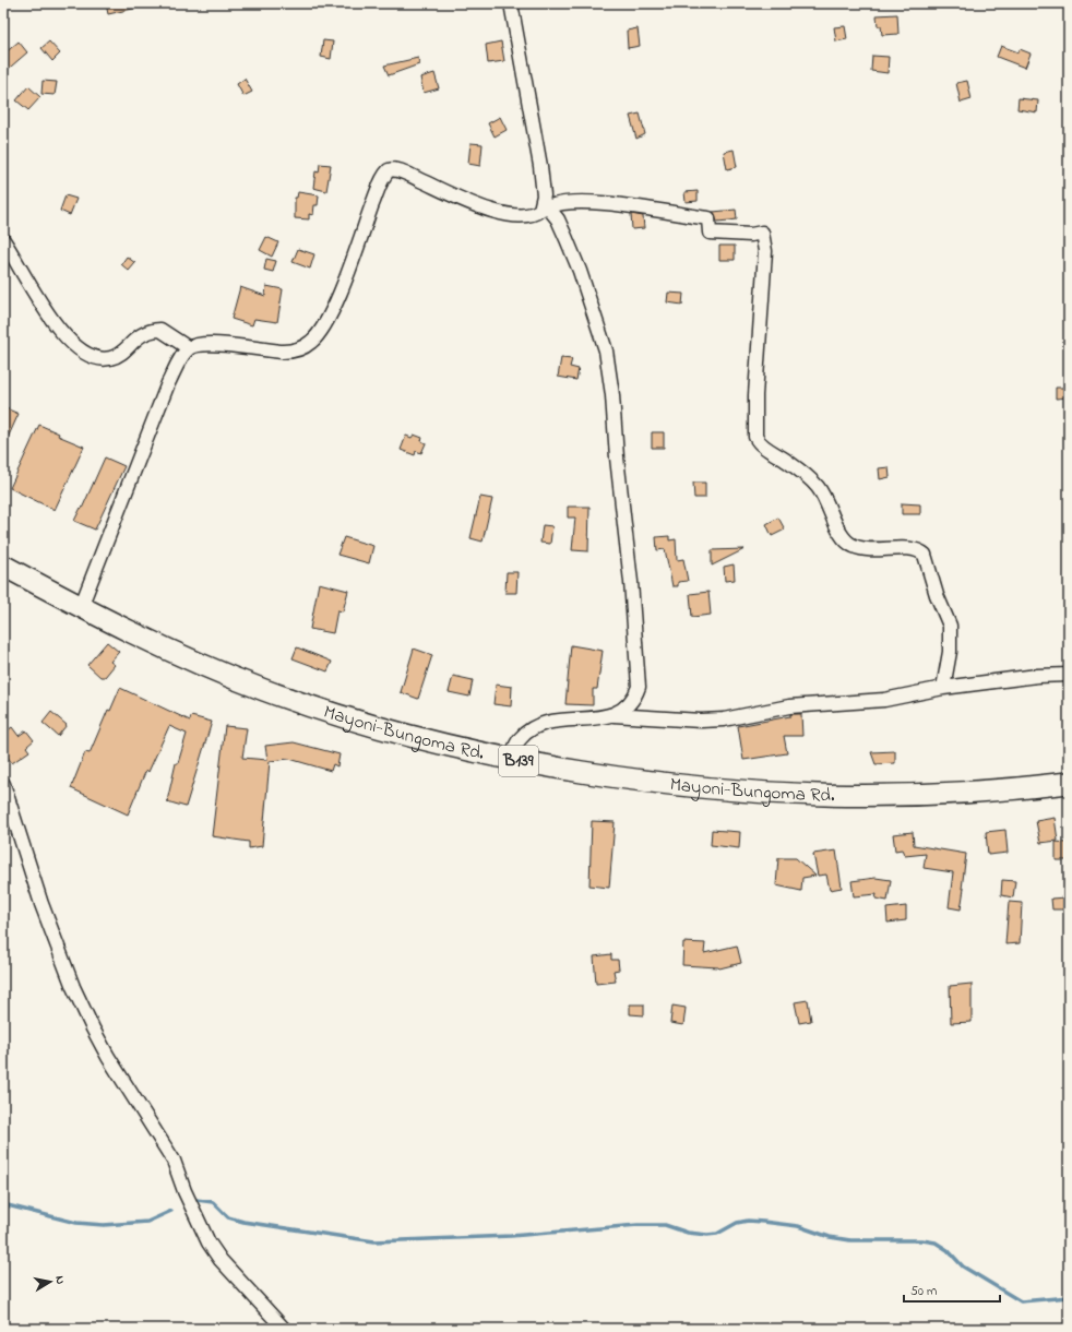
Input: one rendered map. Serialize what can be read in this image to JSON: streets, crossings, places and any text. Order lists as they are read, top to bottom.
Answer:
{
  "streets": {
    "main road": ["Mayoni-Bungoma Rd.", "B139"]
  },
  "scale_bar": "50 m",
  "north": "right"
}
